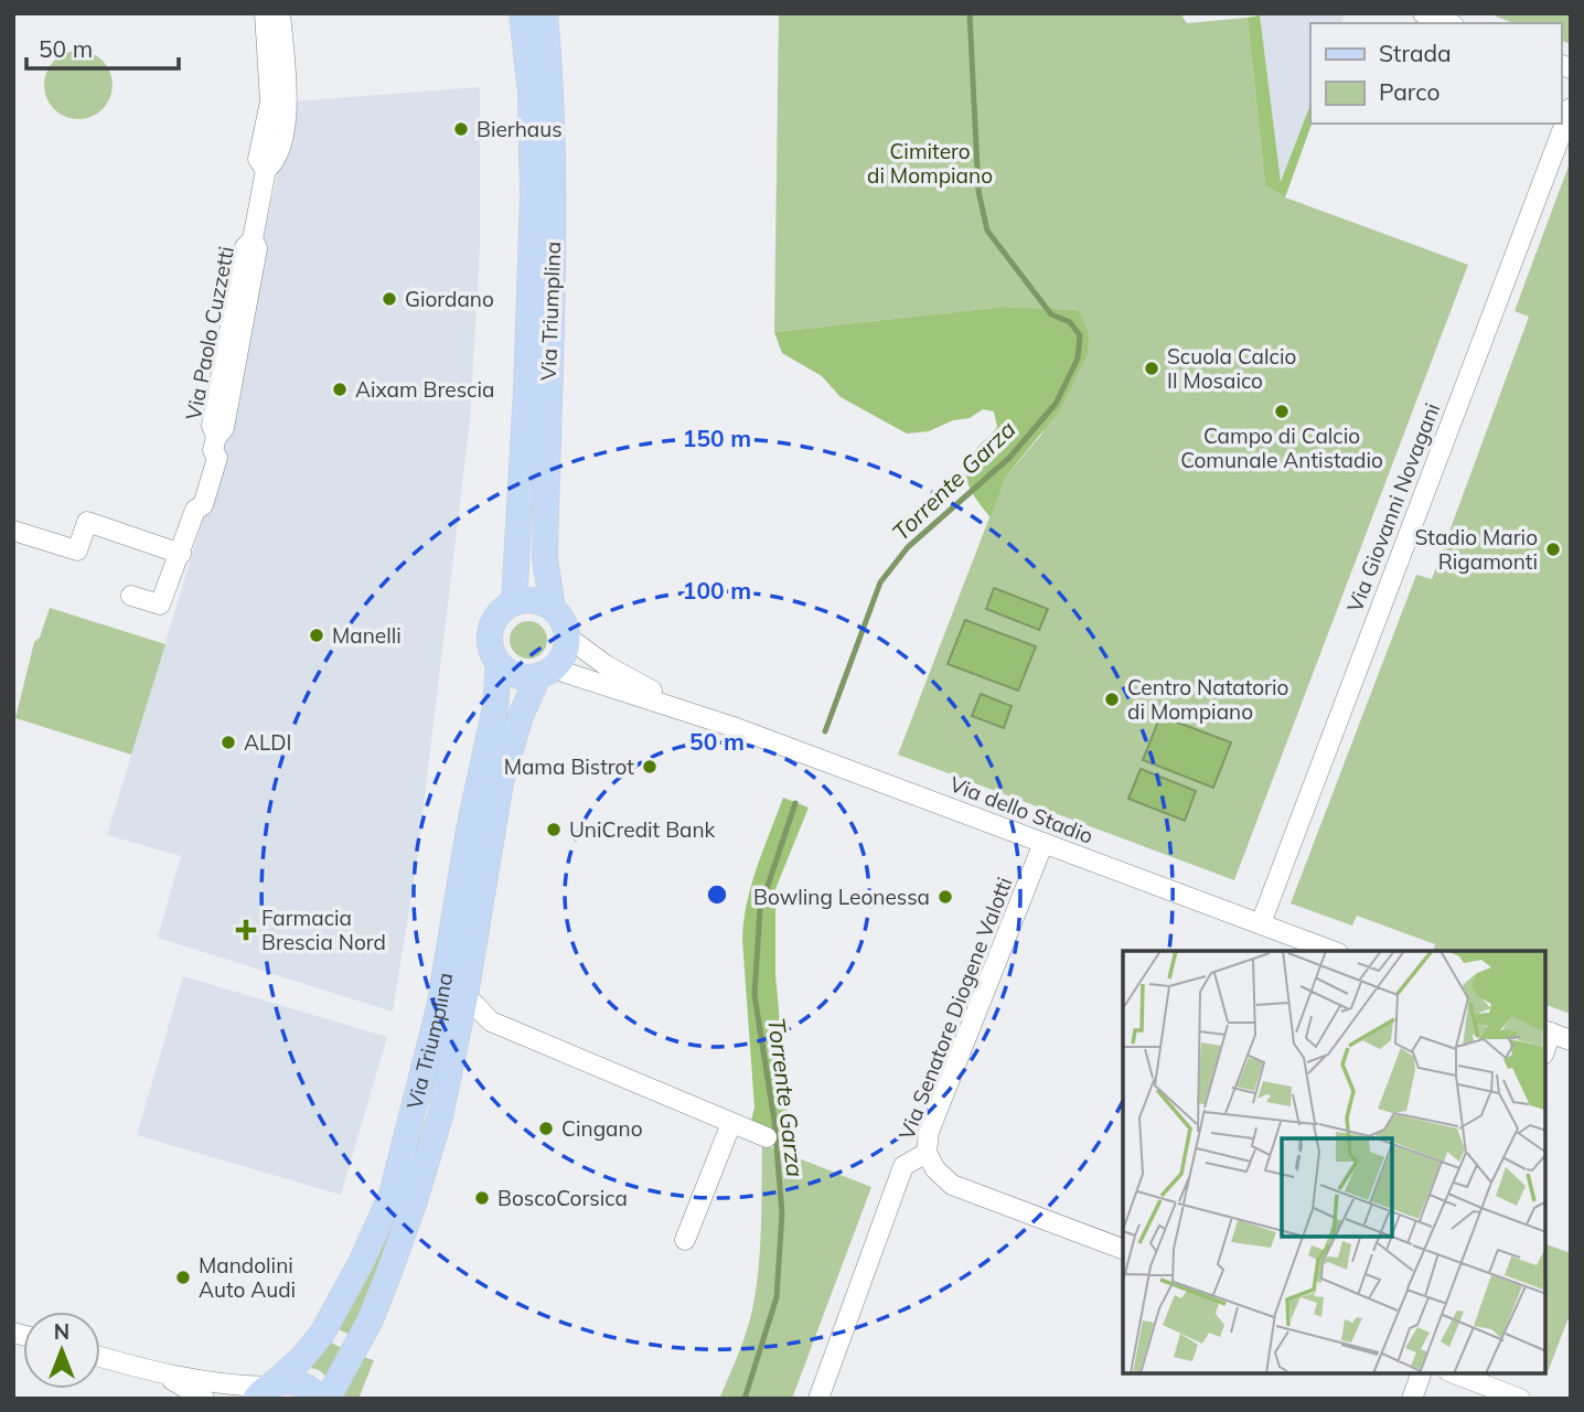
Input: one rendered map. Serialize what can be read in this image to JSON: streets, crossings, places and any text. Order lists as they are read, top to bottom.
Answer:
{
  "streets": {
    "main road": ["Via Triumplina"],
    "street": [
      "Via Paolo Cuzzetti",
      "Via Giovanni Novagani",
      "Via dello Stadio",
      "Via Senatore Diogene Valotti"
    ]
  },
  "crossings": [
    ["Via Triumplina", "Via dello Stadio"],
    ["Via Giovanni Novagani", "Via dello Stadio"],
    ["Via dello Stadio", "Via Senatore Diogene Valotti"]
  ],
  "water": ["Torrente Garza"],
  "parks": ["Cimitero di Mompiano"],
  "places": {
    "other": [
      "Bierhaus",
      "Giordano",
      "Scuola Calcio Il Mosaico",
      "Aixam Brescia",
      "Campo di Calcio Comunale Antistadio",
      "Stadio Mario Rigamonti",
      "Manelli",
      "Centro Natatorio di Mompiano",
      "ALDI",
      "Mama Bistrot",
      "UniCredit Bank",
      "Bowling Leonessa",
      "Cingano",
      "BoscoCorsica",
      "Mandolini Auto Audi"
    ],
    "health": ["Farmacia Brescia Nord"]
  },
  "legend": ["Strada", "Parco"],
  "scale_bar": "50 m",
  "north": "top",
  "rings": ["150 m", "100 m", "50 m"]
}
